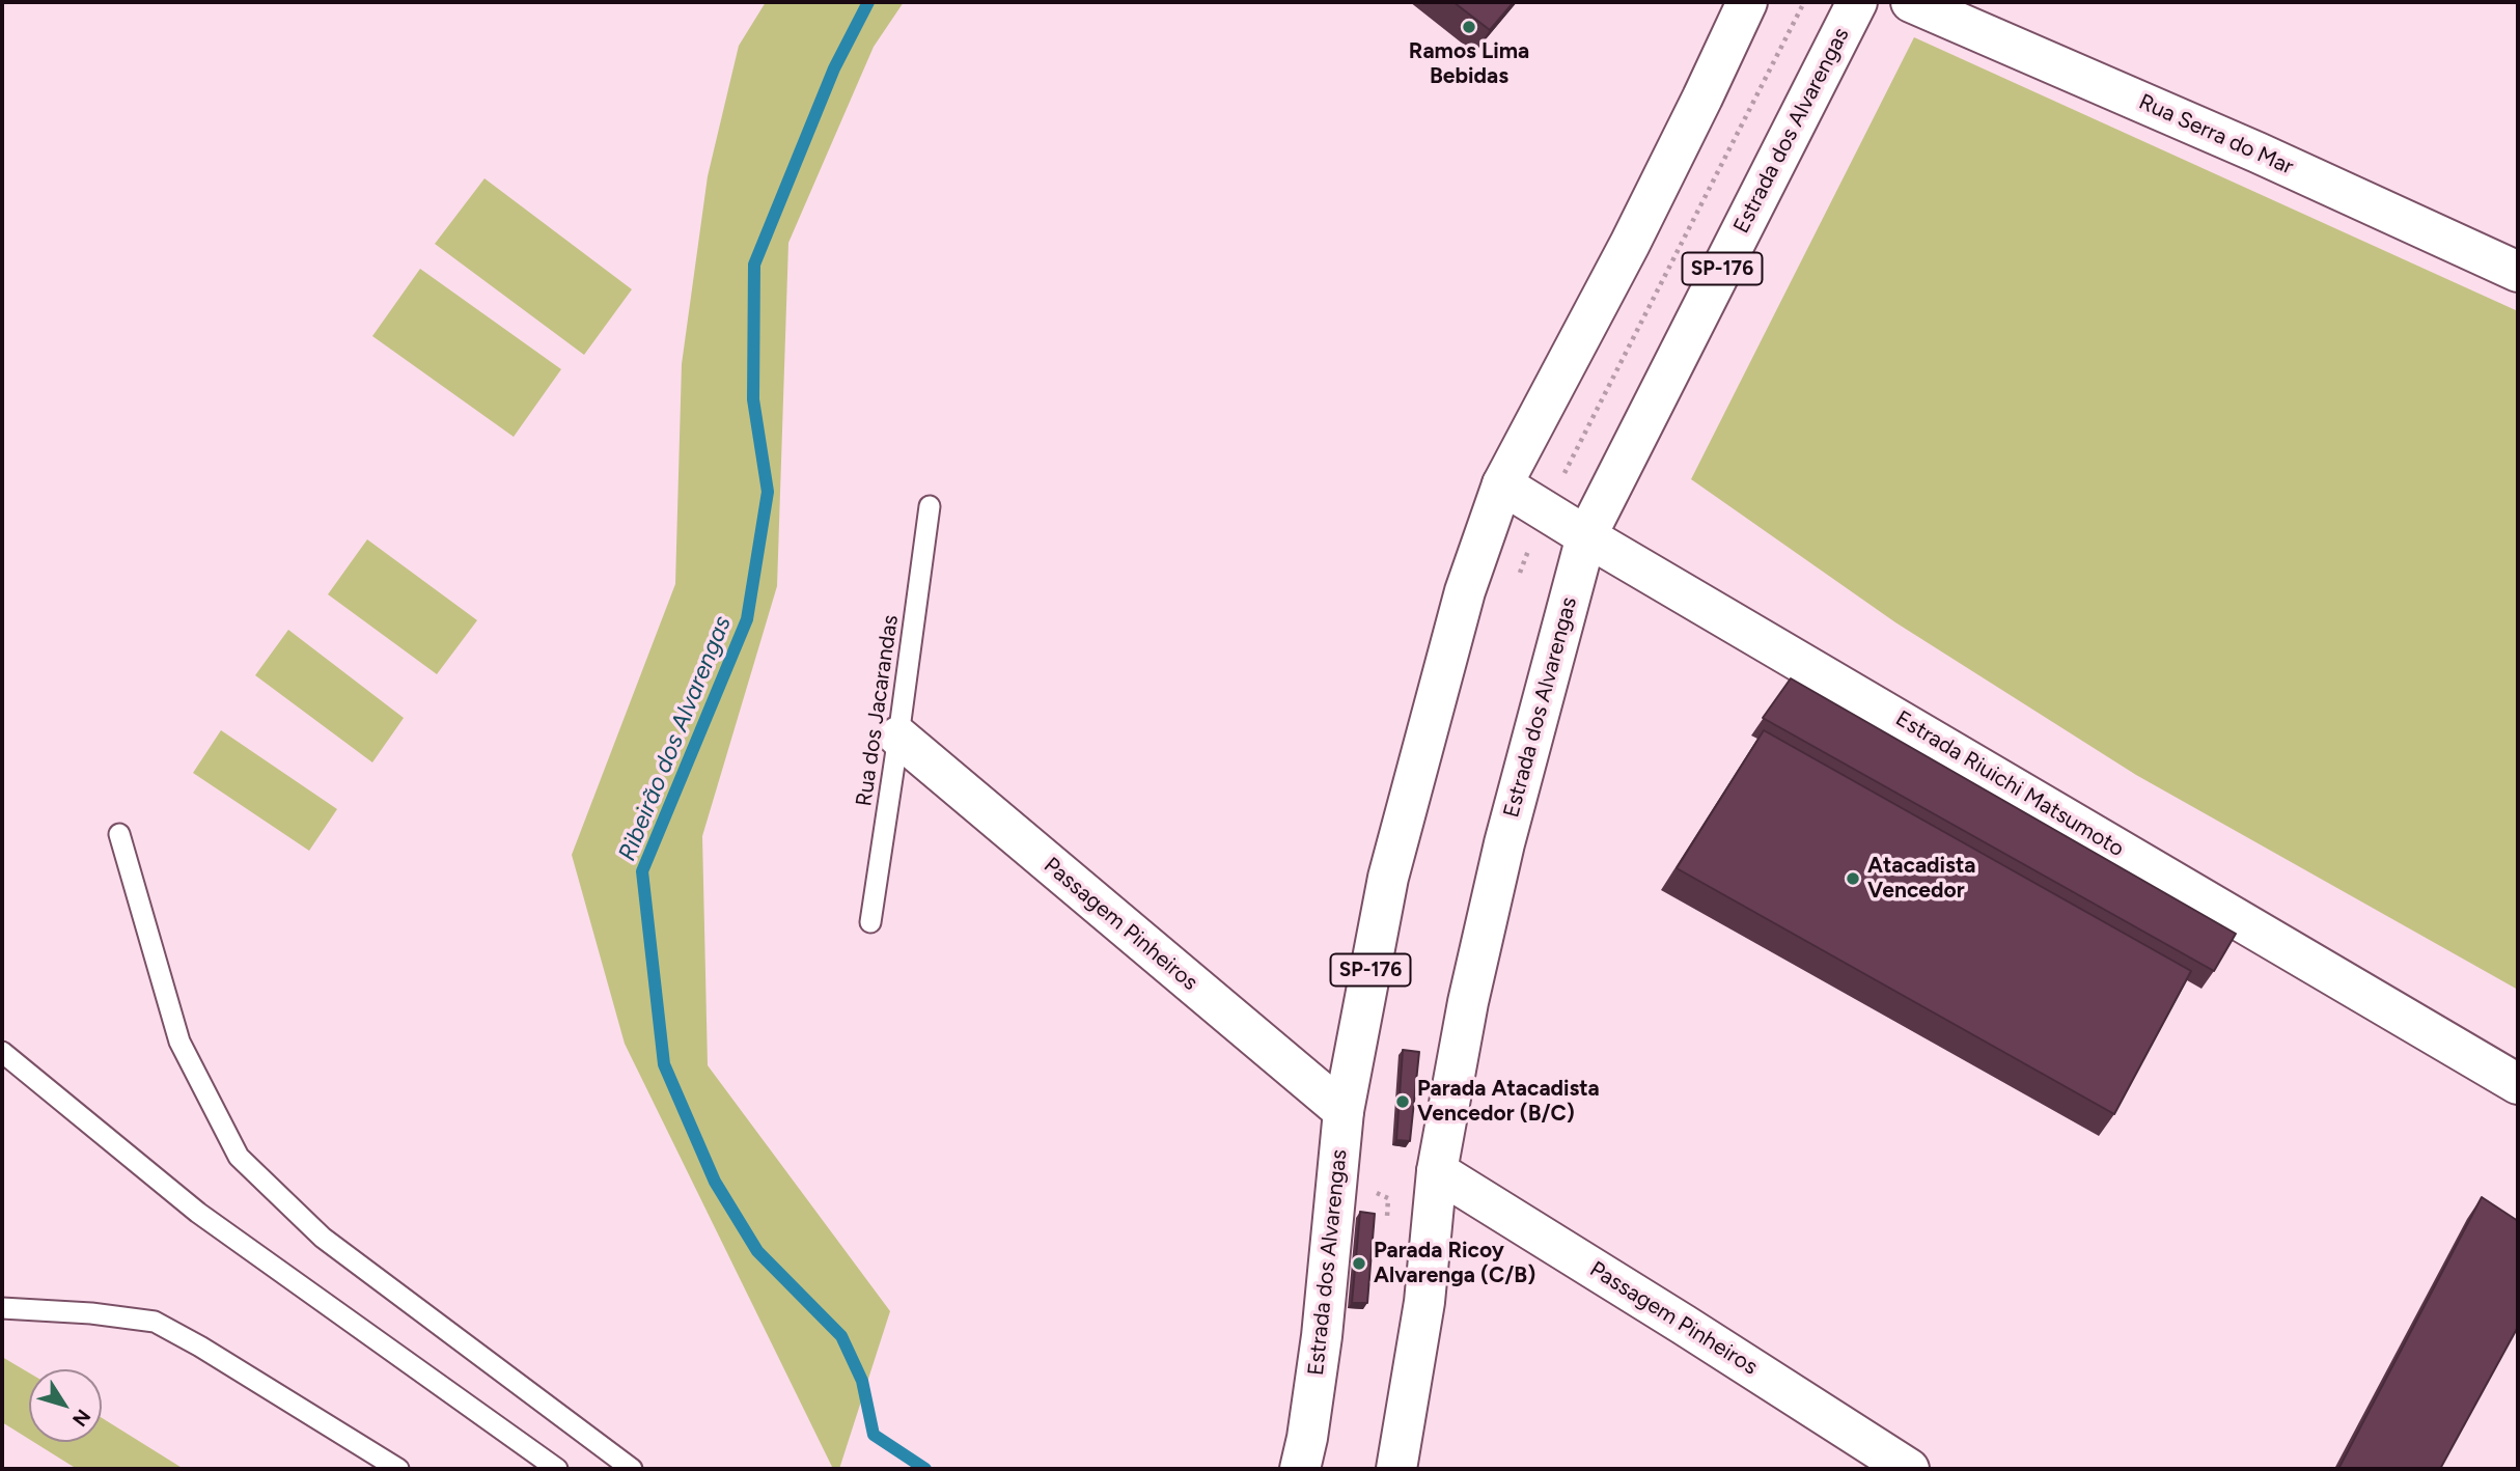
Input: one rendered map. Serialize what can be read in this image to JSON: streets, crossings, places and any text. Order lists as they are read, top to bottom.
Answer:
{
  "streets": {
    "main road": [
      "Estrada dos Alvarengas",
      "Rua Serra do Mar",
      "SP-176",
      "Estrada Riuichi Matsumoto",
      "Passagem Pinheiros"
    ],
    "lane": ["Rua dos Jacarandas"]
  },
  "crossings": [
    ["Estrada dos Alvarengas", "Estrada Riuichi Matsumoto"],
    ["Estrada dos Alvarengas", "Passagem Pinheiros"],
    ["Rua dos Jacarandas", "Passagem Pinheiros"]
  ],
  "water": ["Ribeirão dos Alvarengas"],
  "places": [
    "Ramos Lima Bebidas",
    "Atacadista Vencedor",
    "Parada Atacadista Vencedor (B/C)",
    "Parada Ricoy Alvarenga (C/B)"
  ],
  "north": "bottom right"
}
